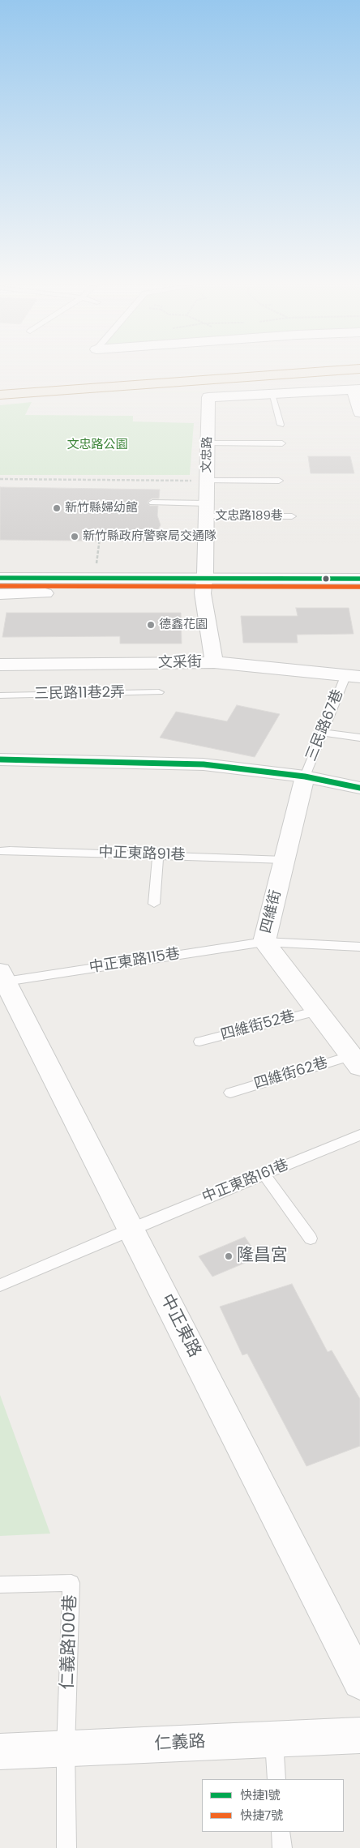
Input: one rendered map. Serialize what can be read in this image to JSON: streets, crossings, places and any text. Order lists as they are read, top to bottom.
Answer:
{
  "streets": {
    "street": [
      "文忠路",
      "文采街",
      "四維街",
      "中正東路",
      "仁義路"
    ],
    "lane": [
      "文忠路189巷",
      "三民路11巷2弄",
      "三民路67巷",
      "中正東路91巷",
      "中正東路115巷",
      "四維街52巷",
      "四維街62巷",
      "中正東路161巷",
      "仁義路100巷"
    ]
  },
  "crossings": [
    ["文忠路", "文忠路189巷"],
    ["文忠路", "文采街"],
    ["文采街", "三民路67巷"],
    ["三民路67巷", "四維街"],
    ["中正東路91巷", "四維街"],
    ["四維街", "中正東路115巷"],
    ["四維街", "四維街52巷"],
    ["四維街", "四維街62巷"],
    ["中正東路115巷", "中正東路"],
    ["中正東路161巷", "中正東路"],
    ["仁義路100巷", "仁義路"]
  ],
  "parks": ["文忠路公園"],
  "places": [
    "新竹縣婦幼館",
    "新竹縣政府警察局交通隊",
    "德鑫花園",
    "隆昌宮"
  ],
  "lines": ["transit line 快捷1號", "transit line 快捷7號"],
  "legend": ["快捷1號", "快捷7號"]
}
